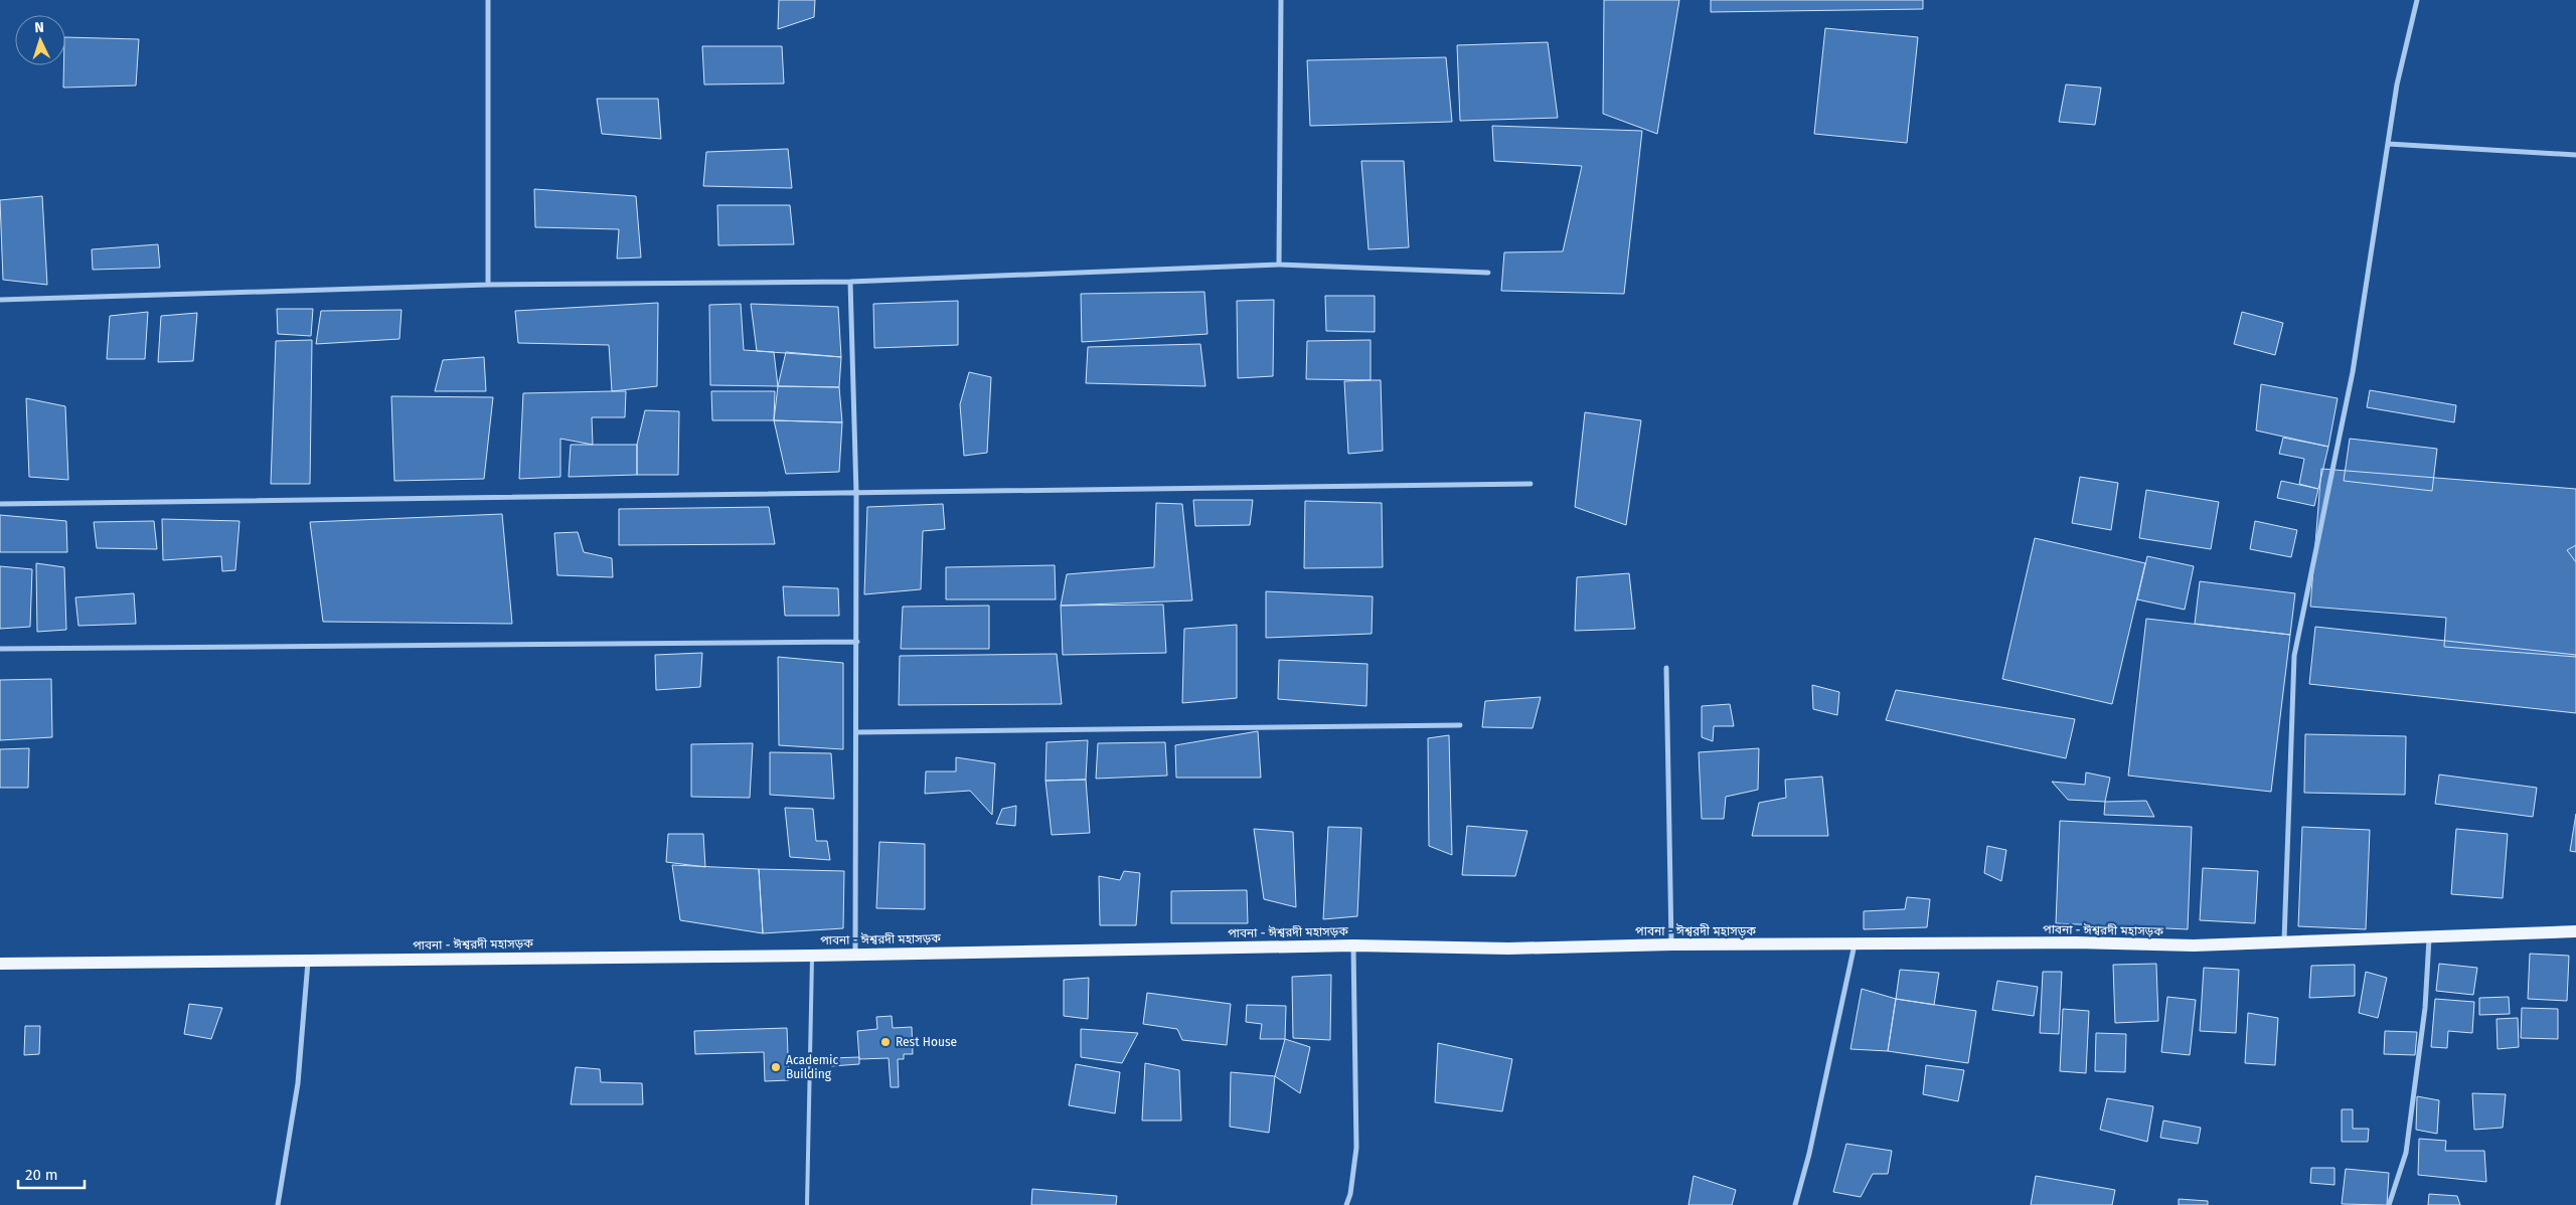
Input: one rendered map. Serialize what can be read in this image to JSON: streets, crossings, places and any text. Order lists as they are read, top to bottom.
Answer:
{
  "streets": {
    "main road": ["পাবনা - ঈশ্বরদী মহাসড়ক"]
  },
  "places": ["Rest House", "Academic Building"],
  "scale_bar": "20 m",
  "north": "top"
}
